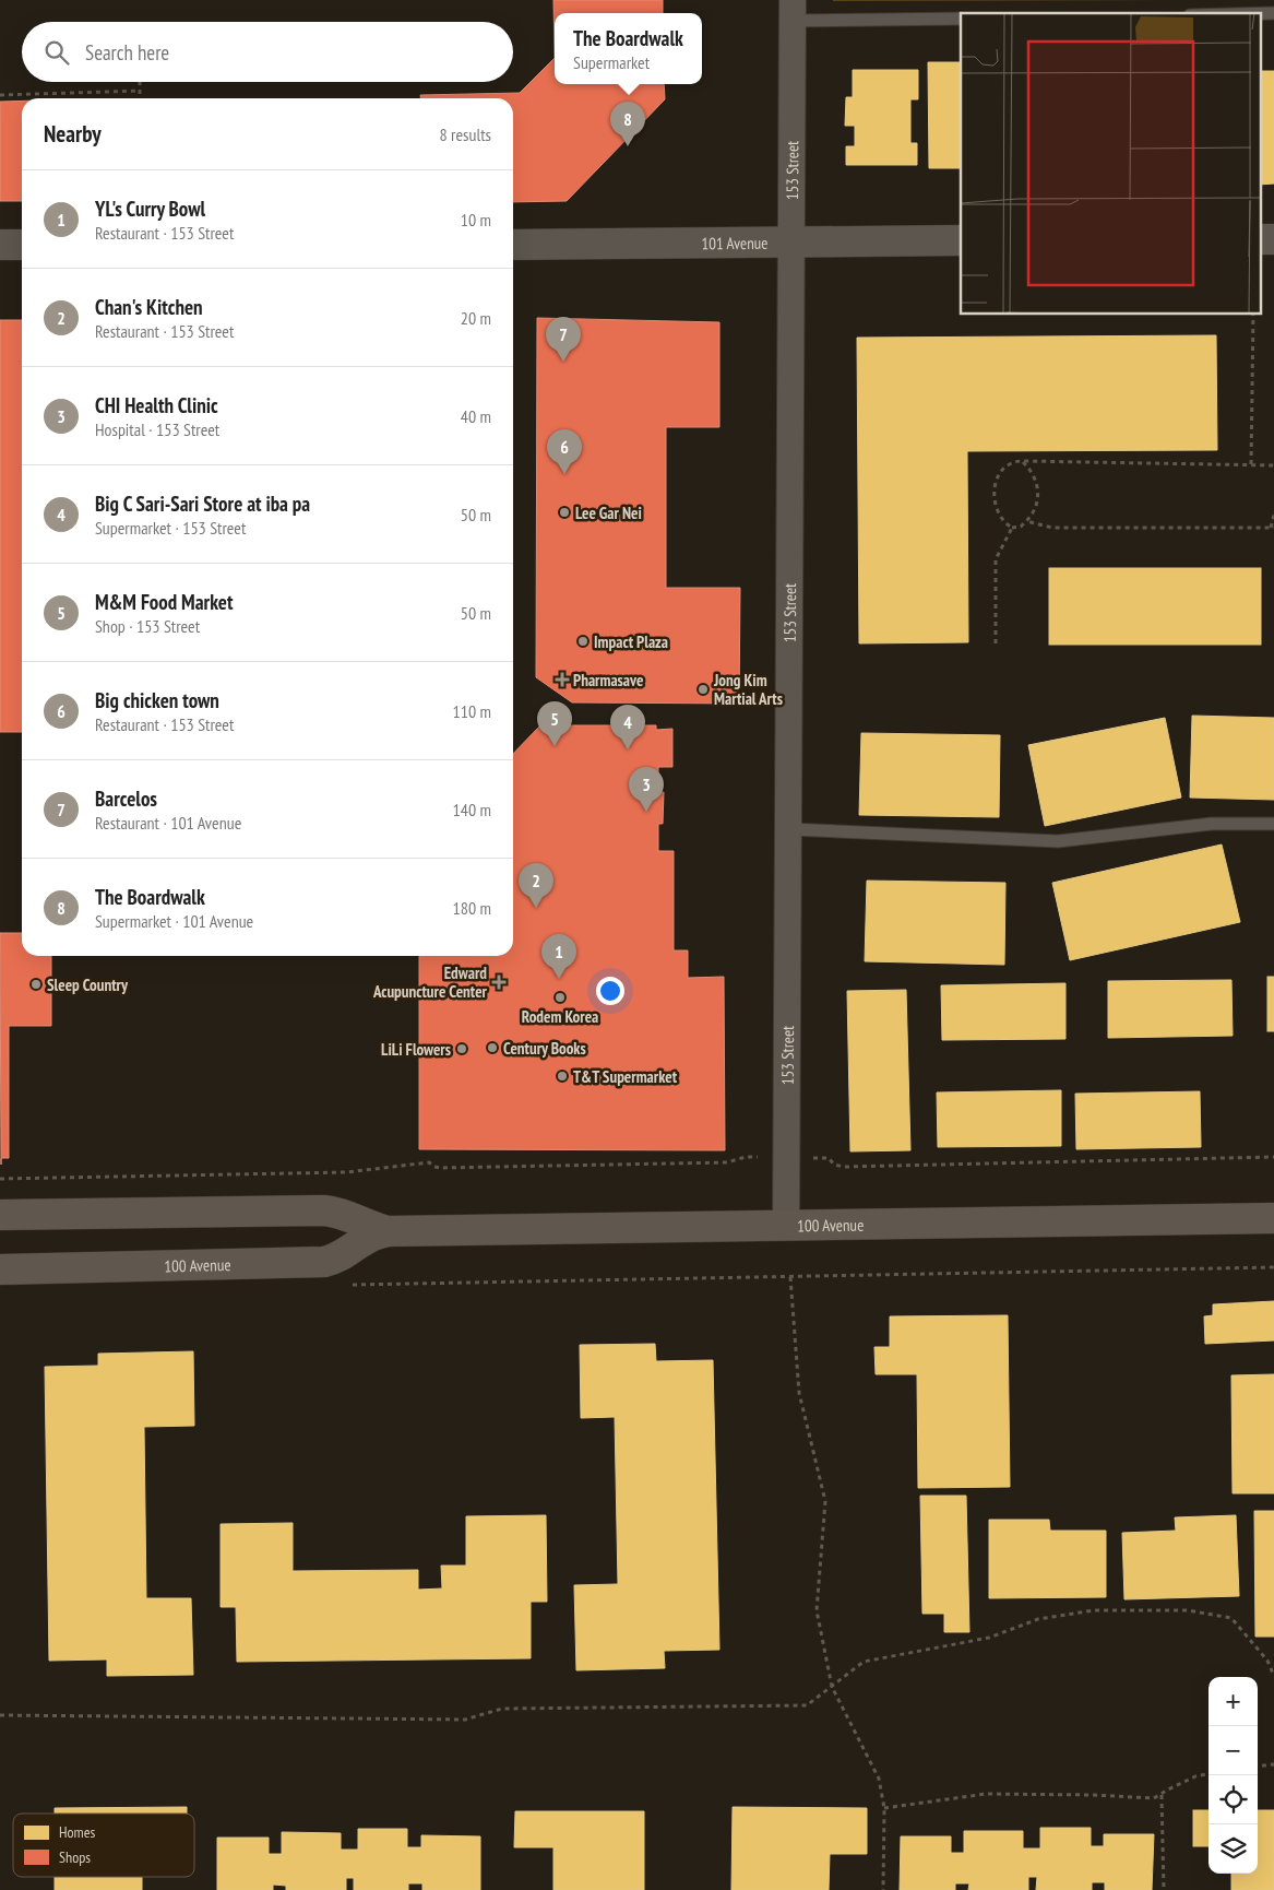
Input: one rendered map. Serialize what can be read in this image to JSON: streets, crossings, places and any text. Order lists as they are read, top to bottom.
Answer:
{
  "streets": {
    "main road": ["100 Avenue"],
    "street": ["153 Street", "101 Avenue"]
  },
  "crossings": [
    ["153 Street", "101 Avenue"],
    ["153 Street", "100 Avenue"]
  ],
  "places": {
    "other": [
      "Lee Gar Nei",
      "Impact Plaza",
      "Jong Kim Martial Arts",
      "Sleep Country",
      "Rodem Korea",
      "Century Books",
      "LiLi Flowers",
      "T&T Supermarket"
    ],
    "health": ["Pharmasave", "Edward Acupuncture Center"]
  },
  "legend": ["Homes", "Shops"],
  "page": {
    "popup": ["The Boardwalk", "Supermarket"],
    "search": "Search here",
    "heading": ["Nearby", "8 results"],
    "pins": [
      "8",
      "7",
      "6",
      "5",
      "4",
      "3",
      "2",
      "1"
    ],
    "list": [
      {
        "mark": "1",
        "name": "YL's Curry Bowl",
        "note": "Restaurant · 153 Street",
        "value": "10 m"
      },
      {
        "mark": "2",
        "name": "Chan's Kitchen",
        "note": "Restaurant · 153 Street",
        "value": "20 m"
      },
      {
        "mark": "3",
        "name": "CHI Health Clinic",
        "note": "Hospital · 153 Street",
        "value": "40 m"
      },
      {
        "mark": "4",
        "name": "Big C Sari-Sari Store at iba pa",
        "note": "Supermarket · 153 Street",
        "value": "50 m"
      },
      {
        "mark": "5",
        "name": "M&M Food Market",
        "note": "Shop · 153 Street",
        "value": "50 m"
      },
      {
        "mark": "6",
        "name": "Big chicken town",
        "note": "Restaurant · 153 Street",
        "value": "110 m"
      },
      {
        "mark": "7",
        "name": "Barcelos",
        "note": "Restaurant · 101 Avenue",
        "value": "140 m"
      },
      {
        "mark": "8",
        "name": "The Boardwalk",
        "note": "Supermarket · 101 Avenue",
        "value": "180 m"
      }
    ],
    "map_buttons": ["+", "−"]
  }
}
